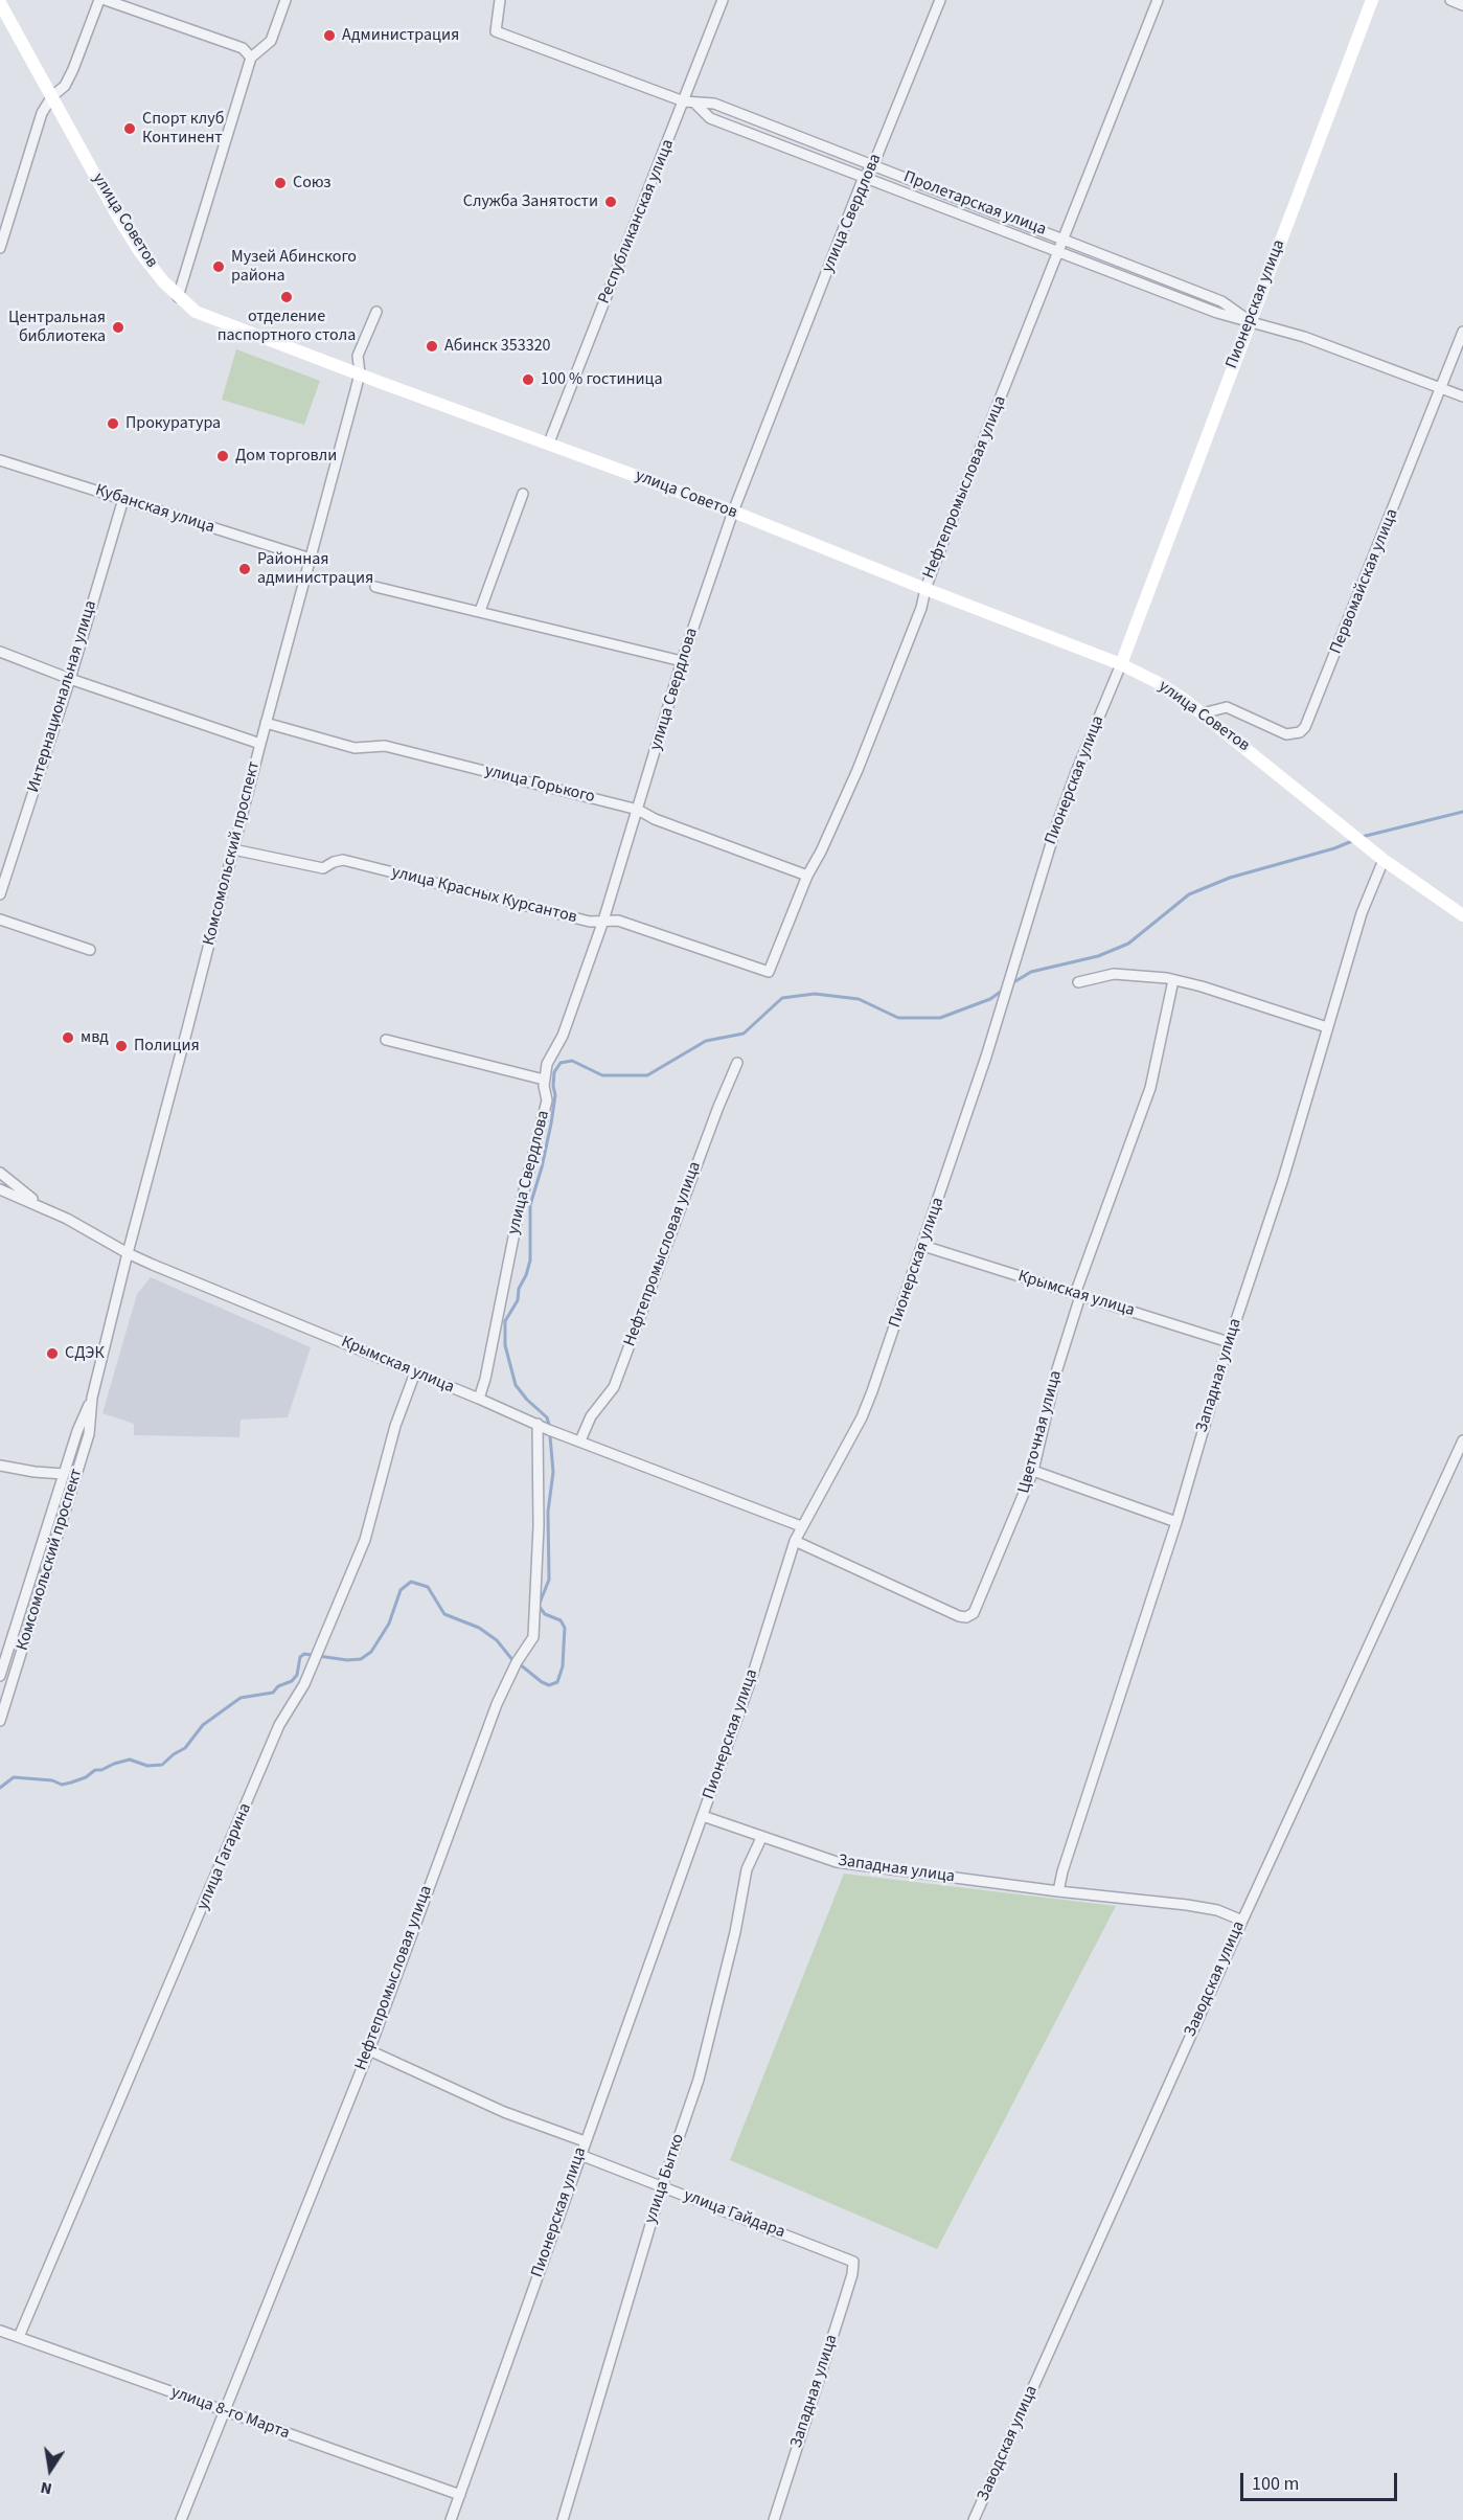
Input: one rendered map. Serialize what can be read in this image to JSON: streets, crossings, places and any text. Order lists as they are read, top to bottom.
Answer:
{
  "streets": {
    "main road": ["улица Советов", "Пионерская улица"],
    "street": [
      "Пролетарская улица",
      "улица Свердлова",
      "Республиканская улица",
      "Нефтепромысловая улица",
      "Кубанская улица",
      "Первомайская улица",
      "Интернациональная улица",
      "улица Горького",
      "Комсомольский проспект",
      "улица Красных Курсантов",
      "Крымская улица",
      "Западная улица",
      "Цветочная улица",
      "улица Гагарина",
      "Заводская улица",
      "улица Бытко",
      "улица Гайдара",
      "улица 8-го Марта"
    ]
  },
  "crossings": [
    ["Пролетарская улица", "улица Свердлова"],
    ["Пролетарская улица", "Республиканская улица"],
    ["Пролетарская улица", "Пионерская улица"],
    ["Пролетарская улица", "Нефтепромысловая улица"],
    ["Пролетарская улица", "Первомайская улица"],
    ["улица Свердлова", "улица Советов"],
    ["улица Свердлова", "улица Горького"],
    ["улица Свердлова", "улица Красных Курсантов"],
    ["улица Свердлова", "Крымская улица"],
    ["улица Советов", "Республиканская улица"],
    ["улица Советов", "Пионерская улица"],
    ["улица Советов", "Нефтепромысловая улица"],
    ["улица Советов", "Первомайская улица"],
    ["улица Советов", "Комсомольский проспект"],
    ["улица Советов", "Западная улица"],
    ["Пионерская улица", "Крымская улица"],
    ["Пионерская улица", "Западная улица"],
    ["Пионерская улица", "Цветочная улица"],
    ["Пионерская улица", "улица Гайдара"],
    ["Пионерская улица", "улица 8-го Марта"],
    ["Нефтепромысловая улица", "улица Горького"],
    ["Нефтепромысловая улица", "улица Красных Курсантов"],
    ["Нефтепромысловая улица", "Крымская улица"],
    ["Нефтепромысловая улица", "улица 8-го Марта"],
    ["Кубанская улица", "Интернациональная улица"],
    ["Кубанская улица", "Комсомольский проспект"],
    ["улица Горького", "Комсомольский проспект"],
    ["Комсомольский проспект", "улица Красных Курсантов"],
    ["Комсомольский проспект", "Крымская улица"],
    ["Крымская улица", "Западная улица"],
    ["Крымская улица", "Цветочная улица"],
    ["Крымская улица", "улица Гагарина"],
    ["Западная улица", "Заводская улица"],
    ["Западная улица", "улица Бытко"],
    ["Западная улица", "улица Гайдара"],
    ["улица Гагарина", "улица 8-го Марта"],
    ["улица Бытко", "улица Гайдара"]
  ],
  "places": [
    "Администрация",
    "Спорт клуб Континент",
    "Союз",
    "Служба Занятости",
    "Музей Абинского района",
    "отделение паспортного стола",
    "Центральная библиотека",
    "Абинск 353320",
    "100 % гостиница",
    "Прокуратура",
    "Дом торговли",
    "Районная администрация",
    "мвд",
    "Полиция",
    "СДЭК"
  ],
  "scale_bar": "100 m",
  "north": "bottom"
}
